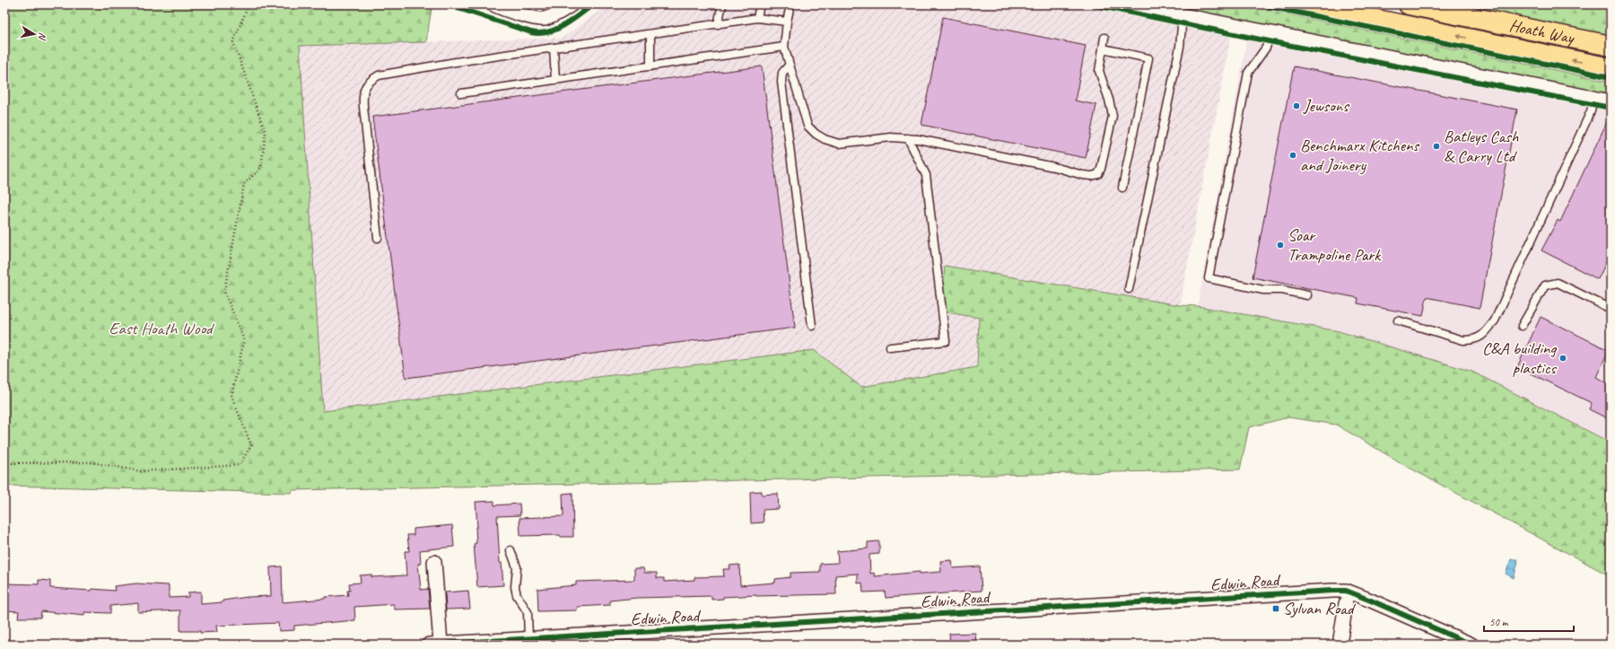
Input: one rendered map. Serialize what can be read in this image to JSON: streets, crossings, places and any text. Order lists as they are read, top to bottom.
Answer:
{
  "streets": {
    "main road": ["Hoath Way"],
    "street": ["Edwin Road"]
  },
  "parks": ["East Hoath Wood"],
  "places": {
    "other": [
      "Jewsons",
      "Batleys Cash & Carry Ltd",
      "Benchmarx Kitchens and Joinery",
      "Soar Trampoline Park",
      "C&A building plastics"
    ],
    "transit": ["Sylvan Road"]
  },
  "scale_bar": "50 m",
  "north": "right"
}
